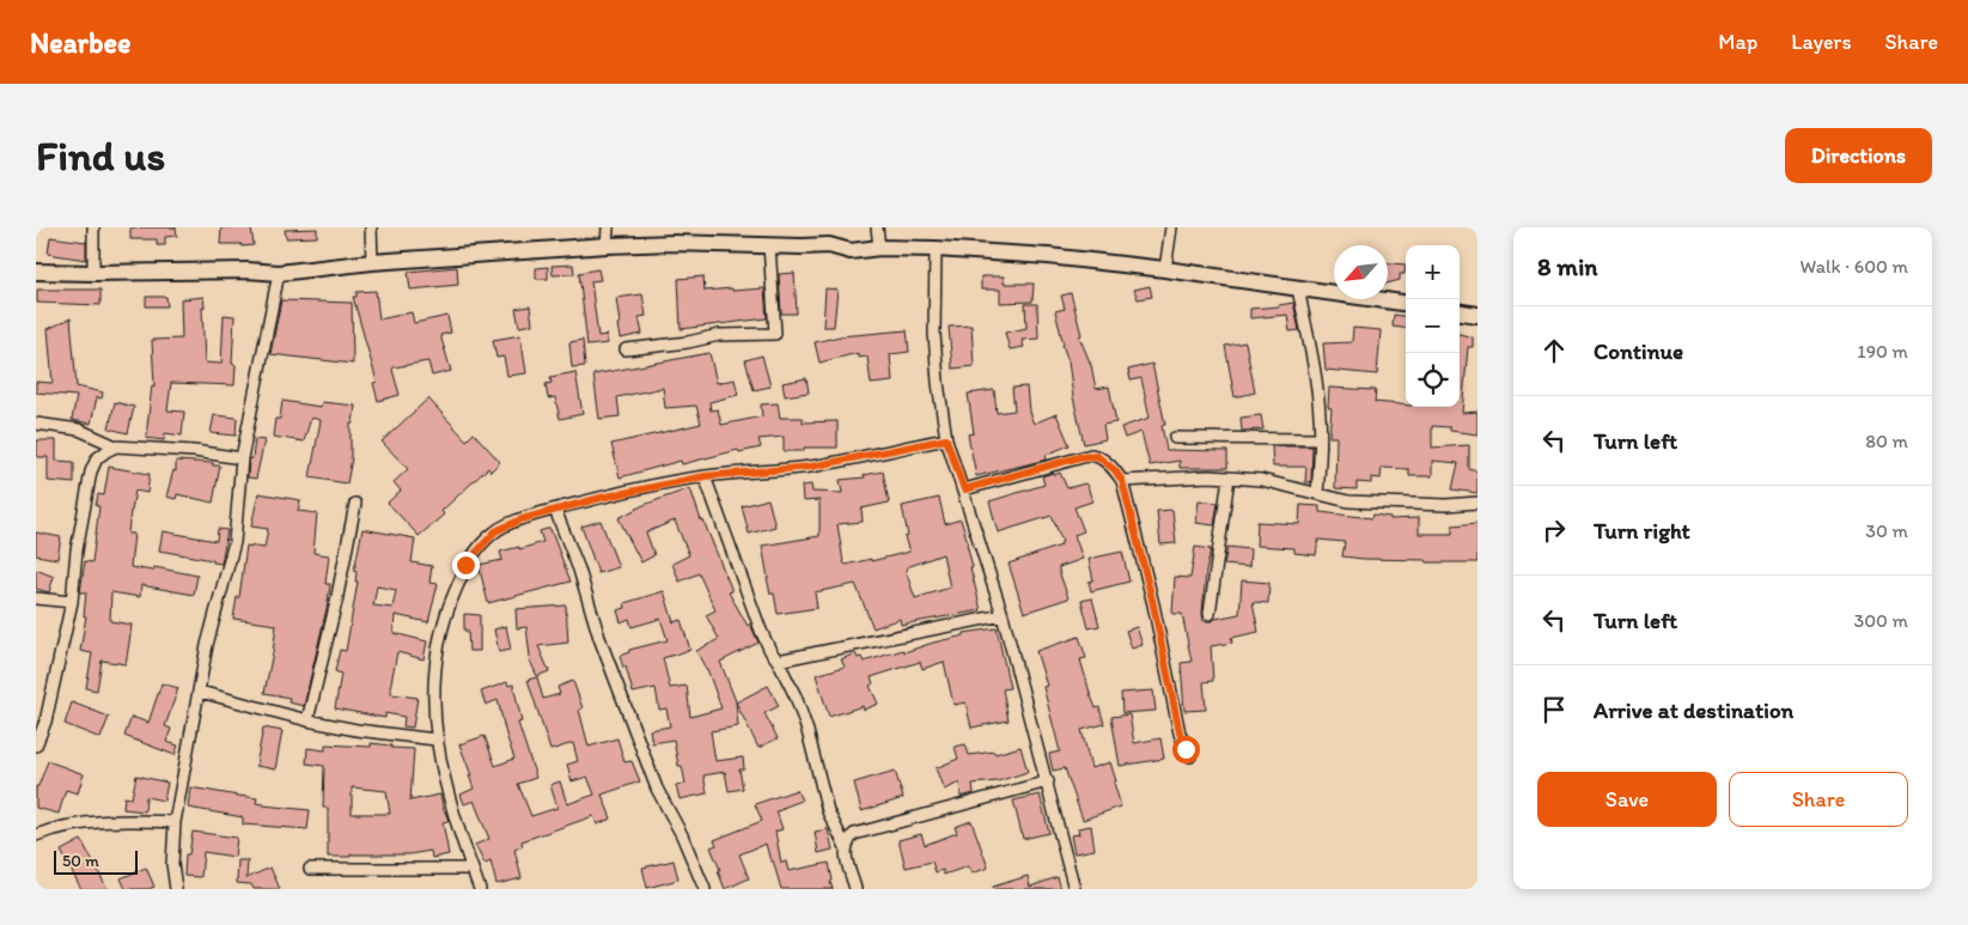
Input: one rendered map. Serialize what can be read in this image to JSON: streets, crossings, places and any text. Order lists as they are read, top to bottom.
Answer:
{
  "scale_bar": "50 m",
  "north": "bottom left",
  "page": {
    "header": "Nearbee",
    "nav": ["Map", "Layers", "Share"],
    "buttons": [
      "Directions",
      ["Save", "Share"]
    ],
    "title": "Find us",
    "heading": ["8 min", "Walk · 600 m"],
    "map_buttons": ["+", "−"],
    "list": [
      ["Continue", "190 m"],
      ["Turn left", "80 m"],
      ["Turn right", "30 m"],
      ["Turn left", "300 m"],
      "Arrive at destination"
    ],
    "scale": "50 m"
  }
}
